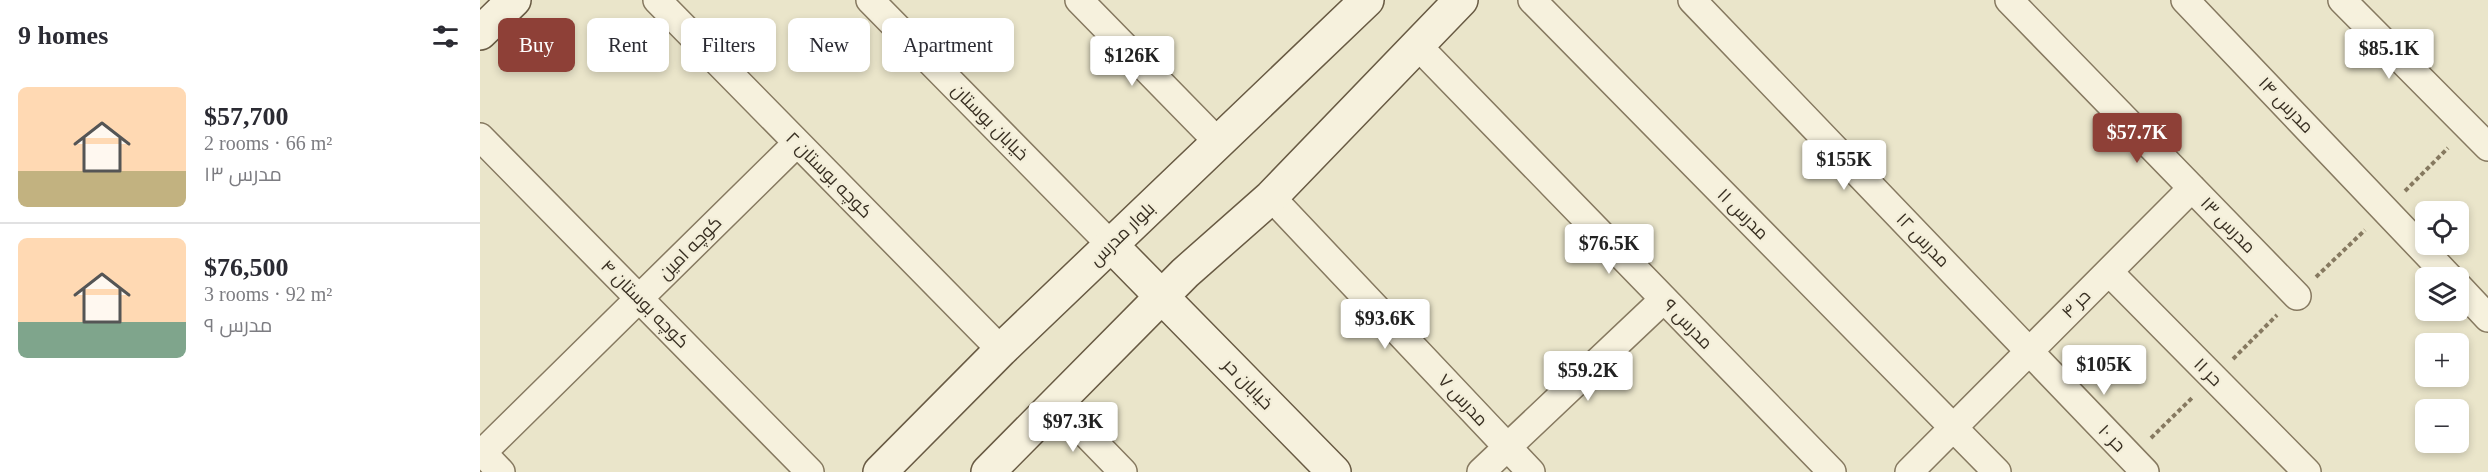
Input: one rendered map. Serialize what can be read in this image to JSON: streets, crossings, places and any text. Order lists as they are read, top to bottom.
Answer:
{
  "streets": {
    "main road": ["بلوار مدرس", "خیابان حر"],
    "street": [
      "مدرس ۱۴",
      "خیابان بوستان",
      "کوچه بوستان ۲",
      "مدرس ۱۱",
      "مدرس ۱۳",
      "مدرس ۱۲",
      "کوچه امین",
      "کوچه بوستان ۴",
      "حر ۴",
      "مدرس ۹",
      "حر ۱۱",
      "مدرس ۷",
      "حر ۱۰"
    ]
  },
  "crossings": [
    ["خیابان بوستان", "بلوار مدرس"],
    ["خیابان بوستان", "خیابان حر"],
    ["کوچه بوستان ۲", "بلوار مدرس"],
    ["کوچه بوستان ۲", "کوچه امین"],
    ["مدرس ۱۱", "حر ۴"],
    ["مدرس ۱۳", "حر ۴"],
    ["بلوار مدرس", "خیابان حر"],
    ["مدرس ۱۲", "حر ۴"],
    ["مدرس ۱۲", "حر ۱۰"],
    ["کوچه امین", "کوچه بوستان ۴"],
    ["حر ۴", "حر ۱۱"],
    ["حر ۴", "حر ۱۰"]
  ],
  "page": {
    "heading": "9 homes",
    "chip": [
      "Buy",
      "Rent",
      "Filters",
      "New",
      "Apartment"
    ],
    "price": [
      "$85.1K",
      "$126K",
      "$57.7K",
      "$155K",
      "$76.5K",
      "$93.6K",
      "$105K",
      "$59.2K",
      "$97.3K"
    ],
    "list": [
      {
        "name": "$57,700",
        "note": "2 rooms · 66 m² · مدرس ۱۳"
      },
      {
        "name": "$76,500",
        "note": "3 rooms · 92 m² · مدرس ۹"
      }
    ],
    "map_buttons": ["+", "−"]
  }
}
